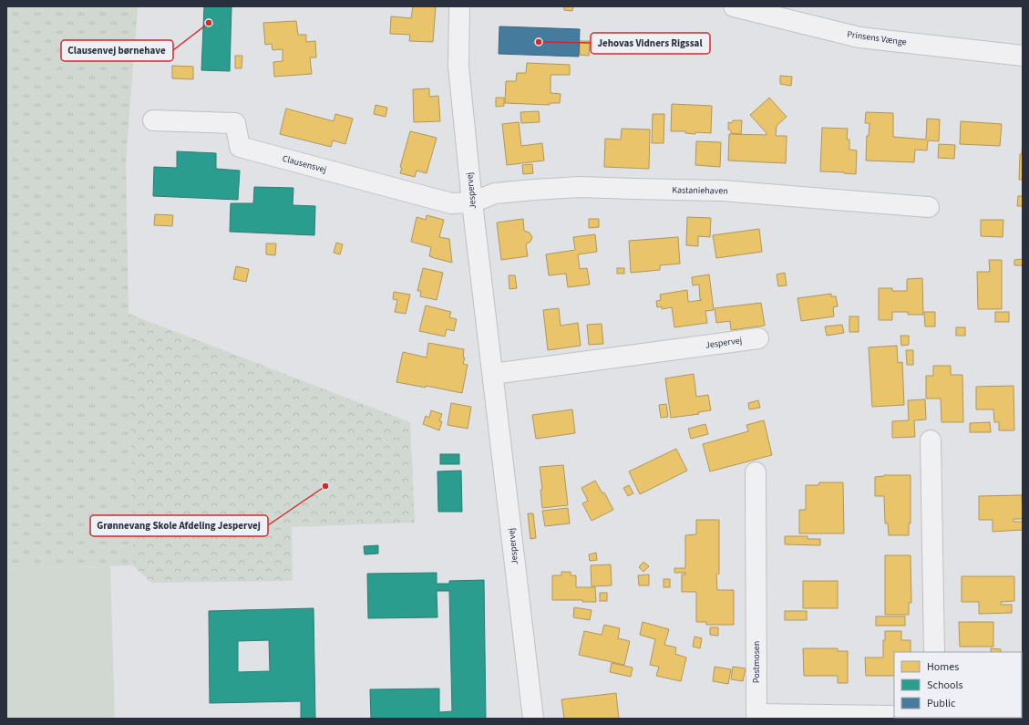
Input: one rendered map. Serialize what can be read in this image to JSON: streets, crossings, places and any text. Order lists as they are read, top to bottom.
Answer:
{
  "streets": {
    "street": [
      "Prinsens Vænge",
      "Clausensvej",
      "Jespervej",
      "Kastaniehaven",
      "Postmosen"
    ]
  },
  "crossings": [
    ["Clausensvej", "Jespervej"],
    ["Clausensvej", "Kastaniehaven"],
    ["Jespervej", "Kastaniehaven"]
  ],
  "places": ["Clausenvej børnehave", "Jehovas Vidners Rigssal", "Grønnevang Skole Afdeling Jespervej"],
  "legend": ["Homes", "Schools", "Public"]
}
